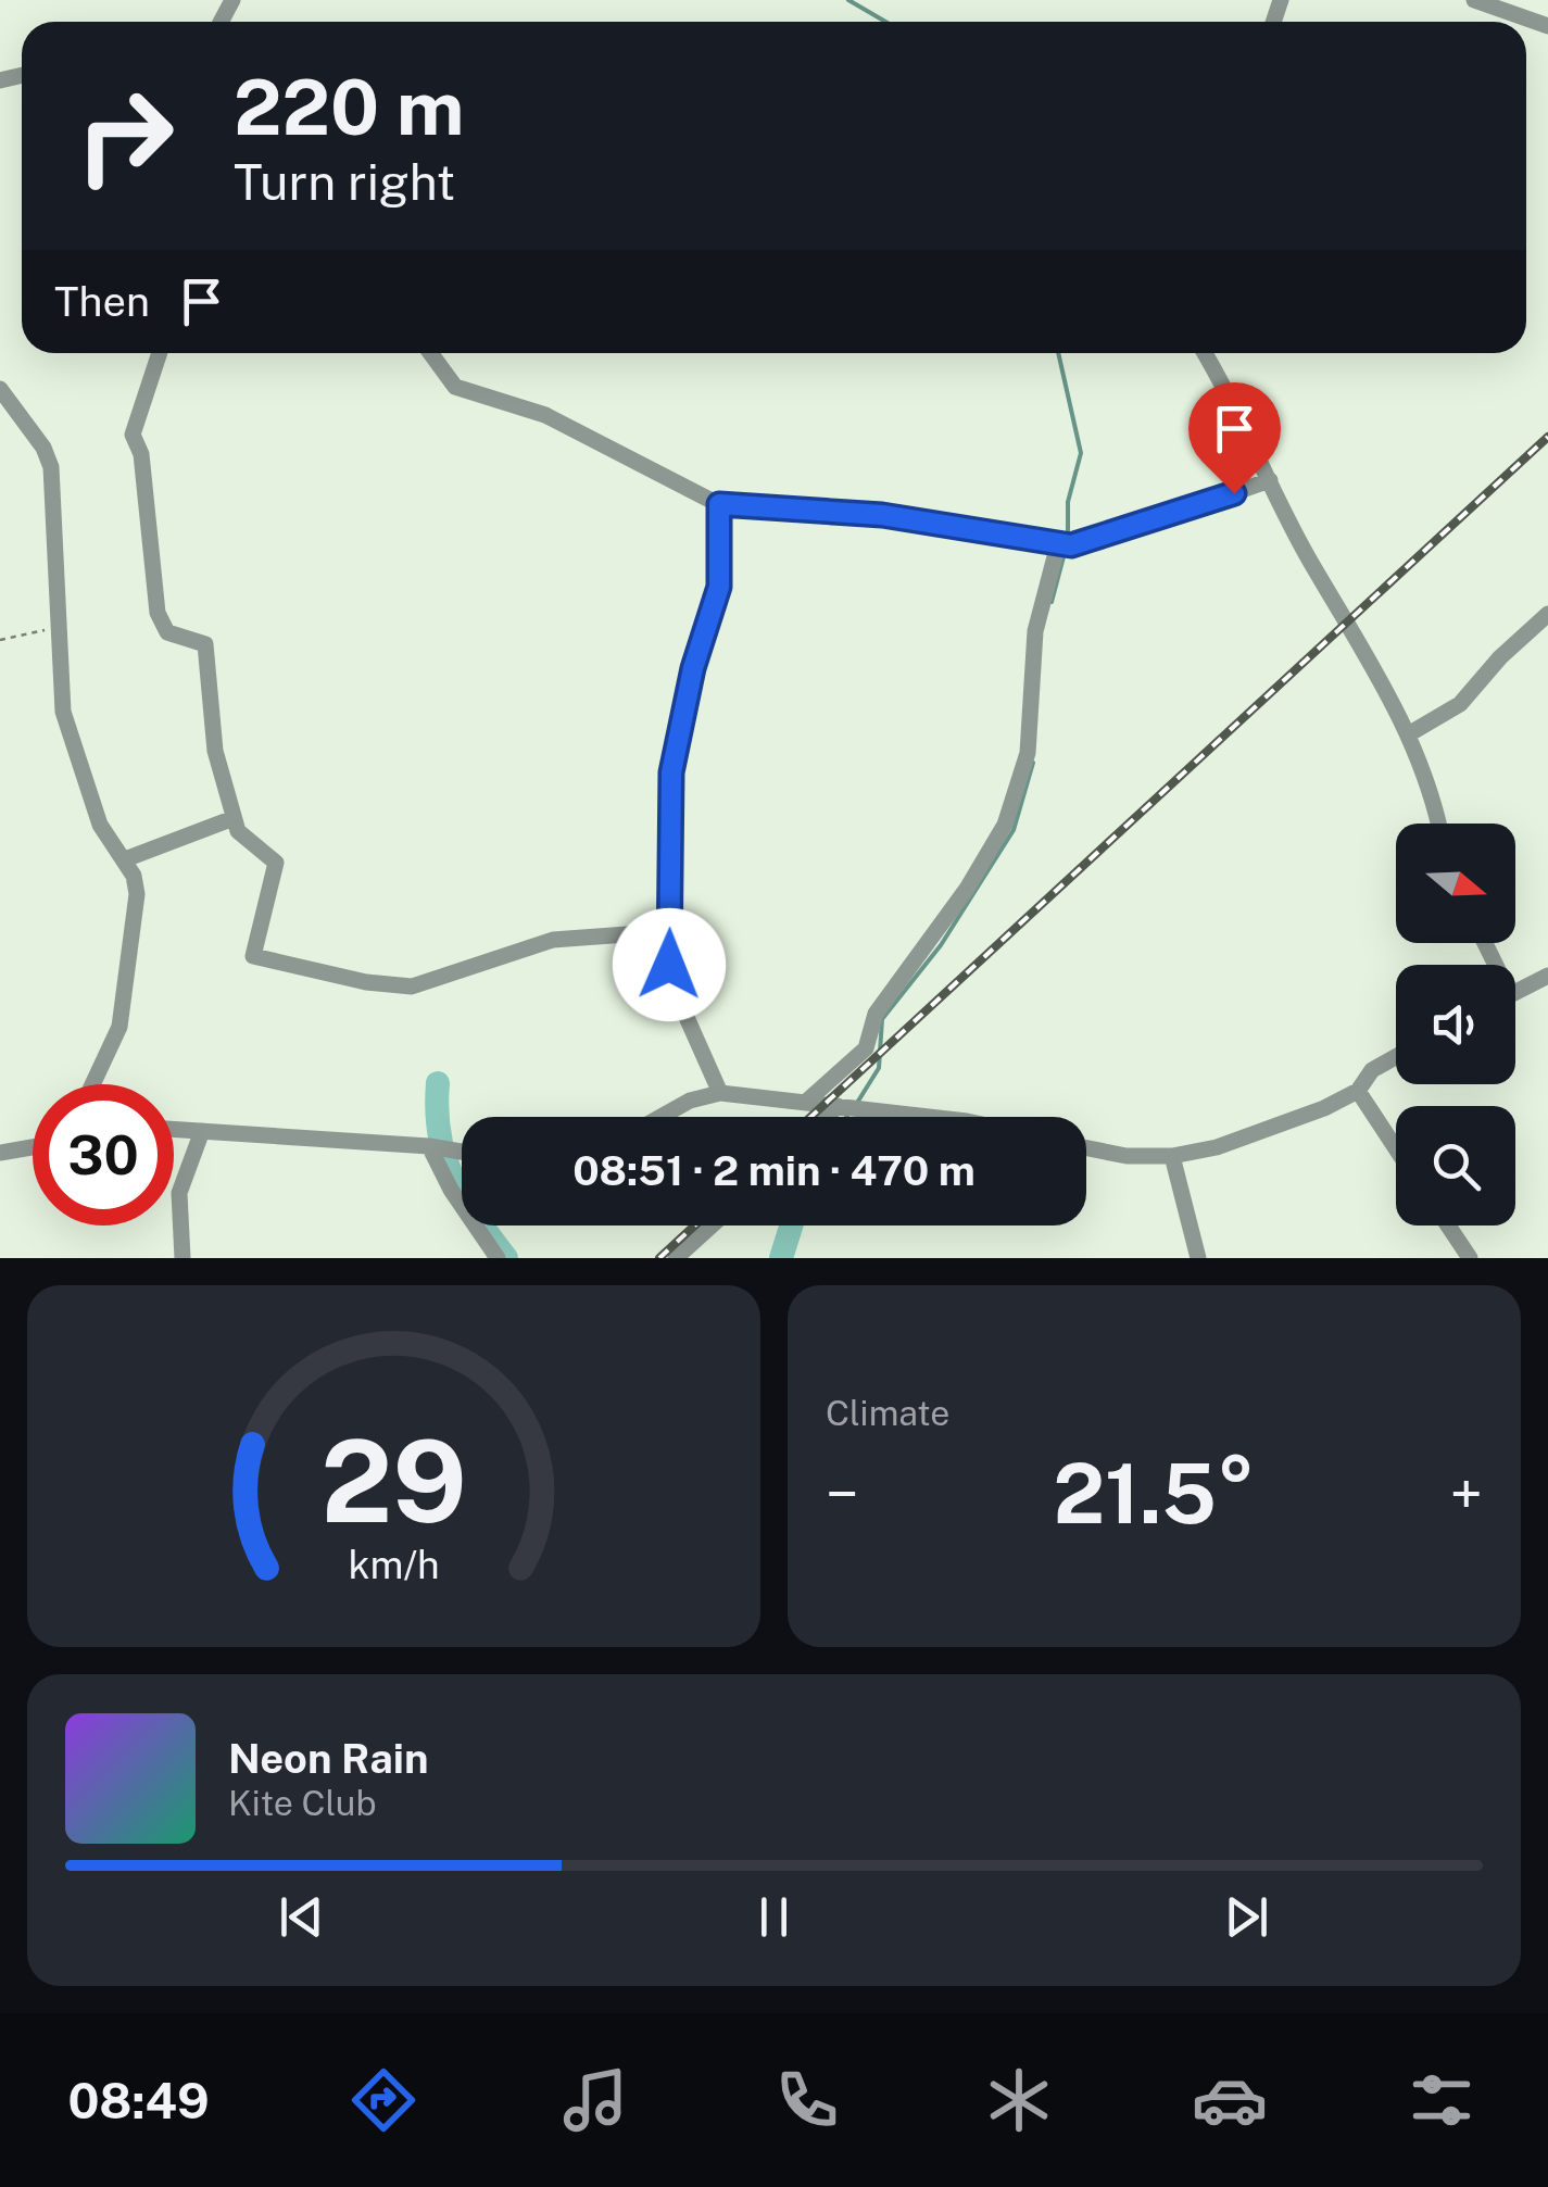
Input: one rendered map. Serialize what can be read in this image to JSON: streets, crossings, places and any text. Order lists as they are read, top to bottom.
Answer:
{
  "north": "right",
  "page": {
    "turn": ["220 m", "Turn right"],
    "then": "Then",
    "limit": "30",
    "trip": "08:51 · 2 min · 470 m",
    "tile": "Climate",
    "heat": ["−", "21.5°", "+"],
    "song": ["Neon Rain", "Kite Club"],
    "tabs": "08:49",
    "gauge": ["29", "km/h"]
  }
}
